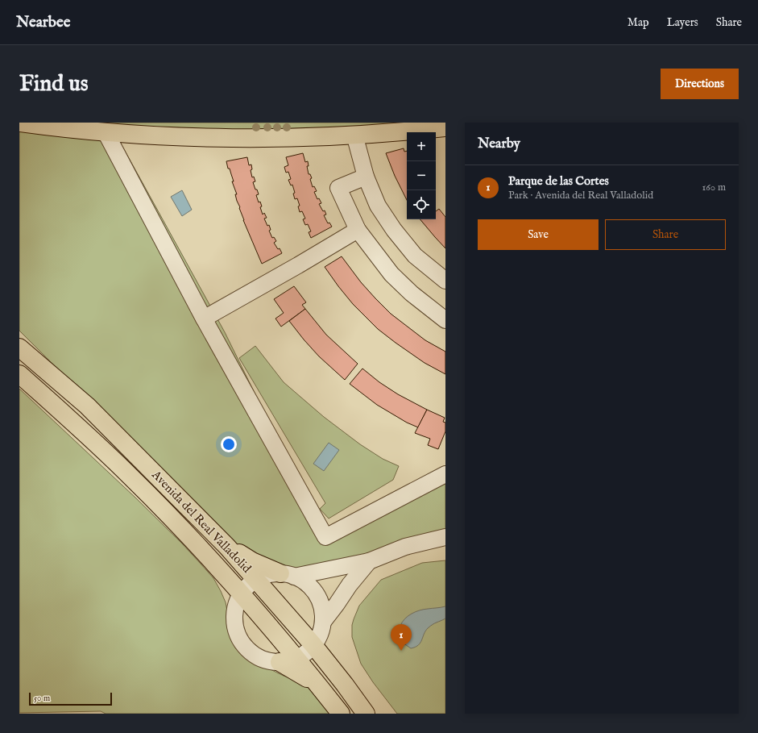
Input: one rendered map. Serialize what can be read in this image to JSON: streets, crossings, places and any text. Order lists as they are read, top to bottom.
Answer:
{
  "streets": {
    "main road": ["Avenida del Real Valladolid"]
  },
  "scale_bar": "50 m",
  "page": {
    "header": "Nearbee",
    "nav": ["Map", "Layers", "Share"],
    "buttons": [
      "Directions",
      ["Save", "Share"]
    ],
    "title": "Find us",
    "heading": "Nearby",
    "map_buttons": ["+", "−"],
    "list": [
      {
        "mark": "1",
        "name": "Parque de las Cortes",
        "note": "Park · Avenida del Real Valladolid",
        "value": "160 m"
      }
    ],
    "pins": "1",
    "scale": "50 m"
  }
}
